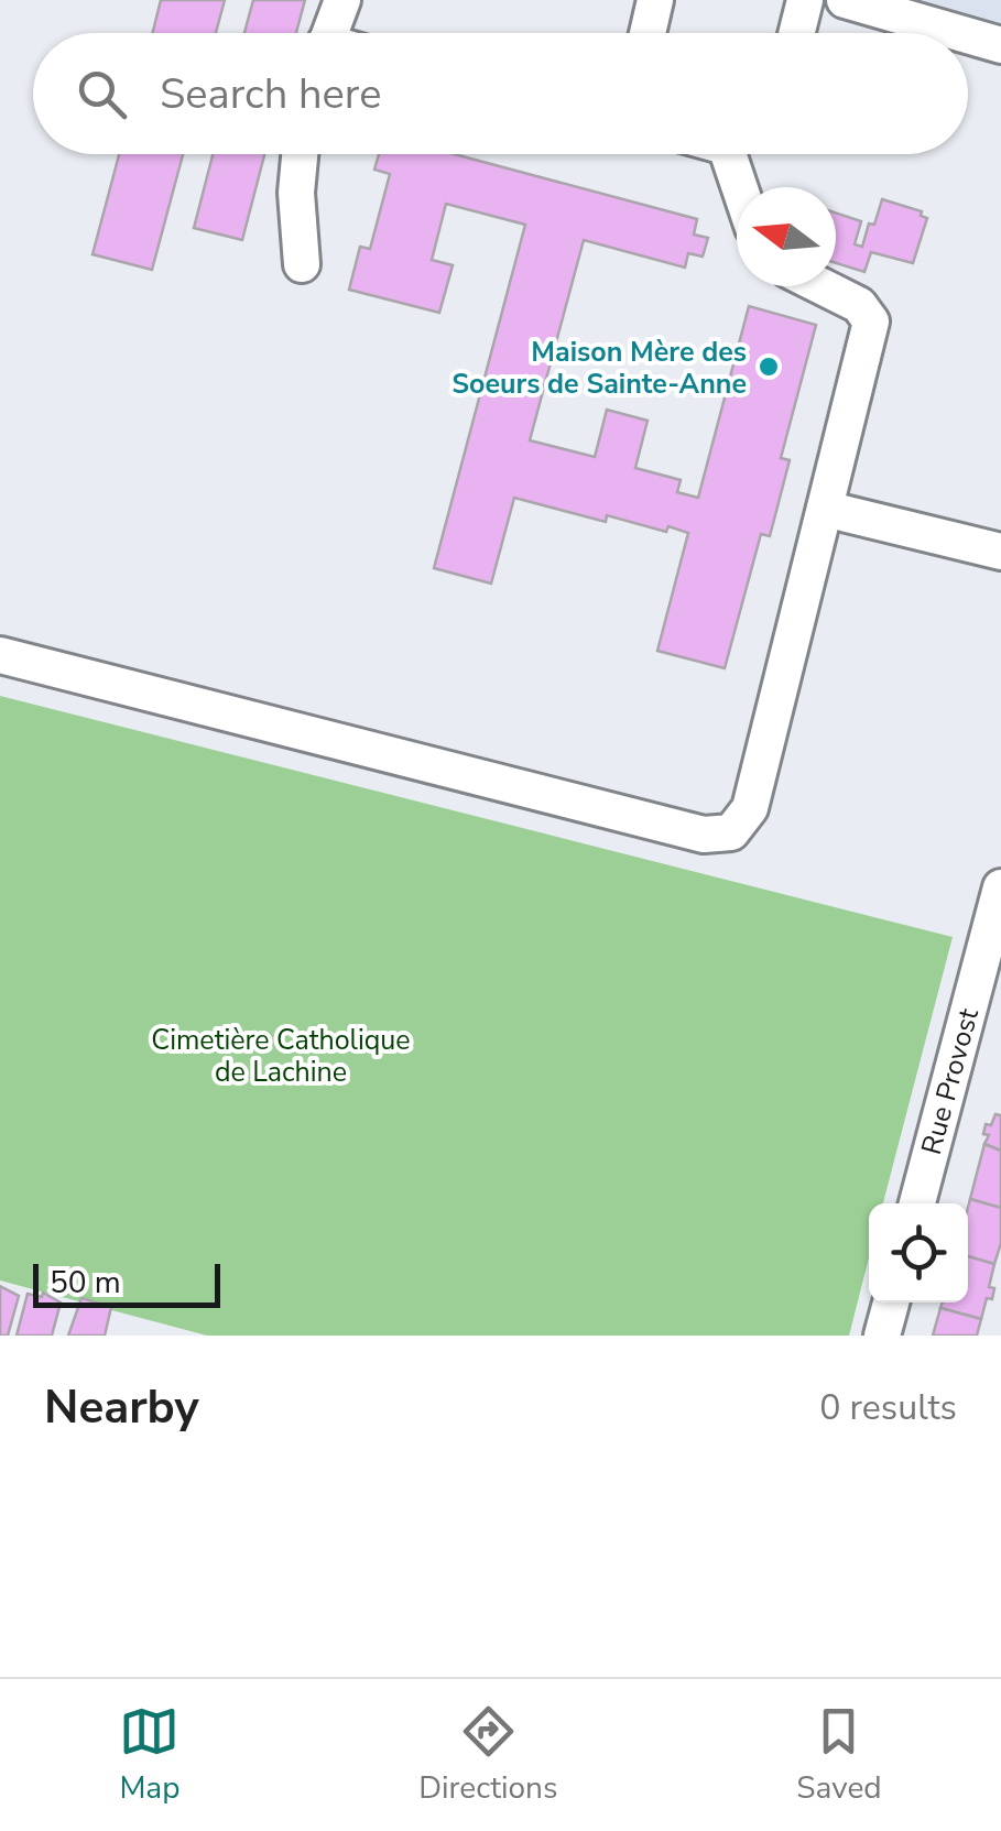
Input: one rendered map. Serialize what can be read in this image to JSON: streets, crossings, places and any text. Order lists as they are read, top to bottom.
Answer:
{
  "streets": {
    "street": ["Rue Provost"]
  },
  "parks": ["Cimetière Catholique de Lachine"],
  "places": ["Maison Mère des Soeurs de Sainte-Anne"],
  "scale_bar": "50 m",
  "north": "left",
  "page": {
    "search": "Search here",
    "scale": "50 m",
    "heading": ["Nearby", "0 results"],
    "nav": ["Map", "Directions", "Saved"]
  }
}
